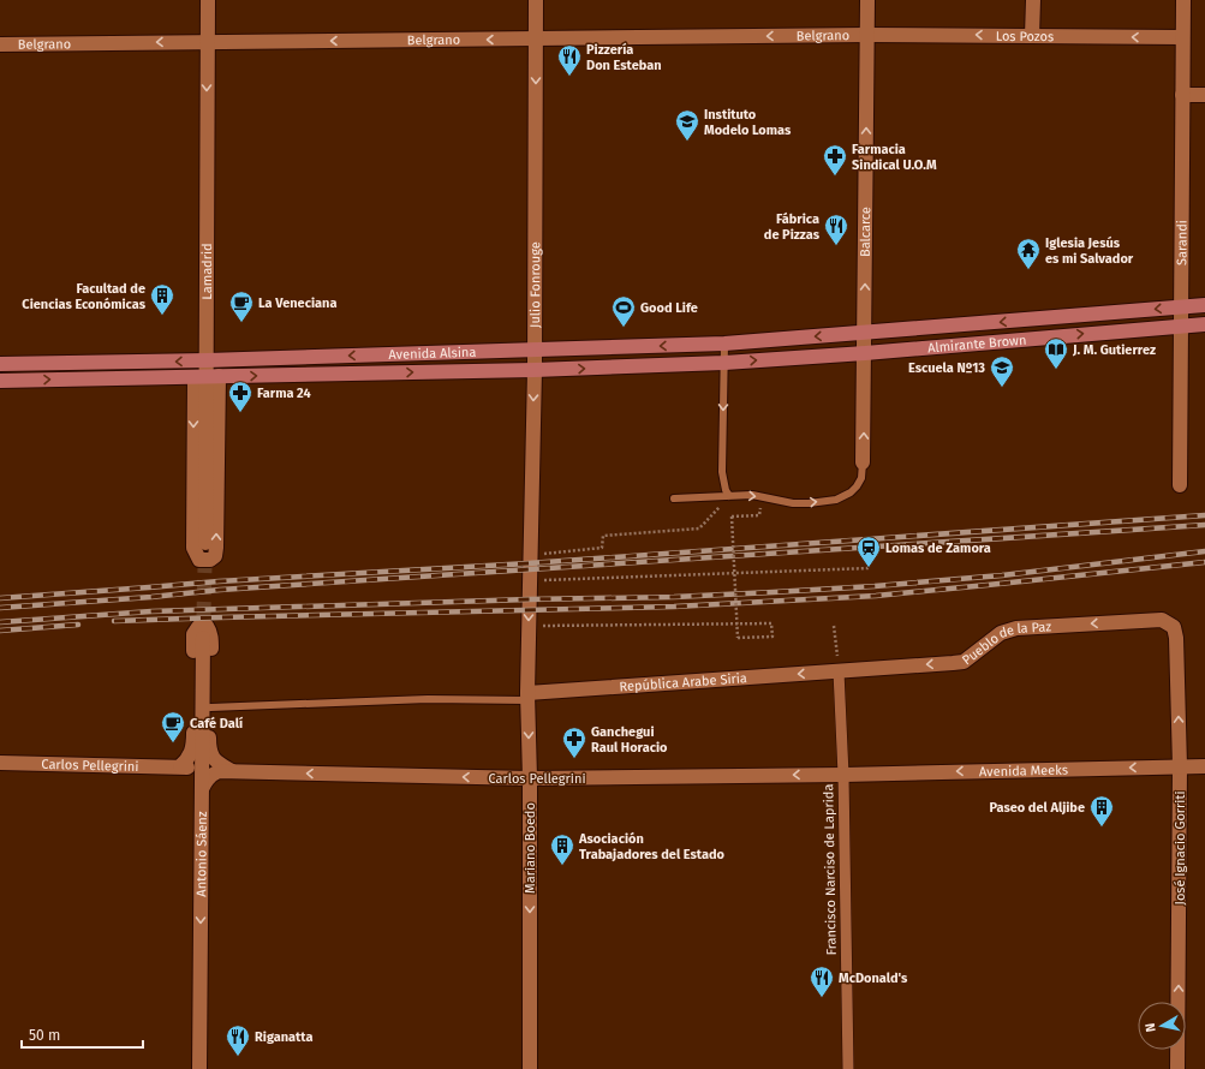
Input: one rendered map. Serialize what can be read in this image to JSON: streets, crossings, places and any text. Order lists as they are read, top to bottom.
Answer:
{
  "streets": {
    "main road": ["Almirante Brown", "Avenida Alsina"],
    "street": [
      "Belgrano",
      "Los Pozos",
      "Balcarce",
      "Sarandi",
      "Lamadrid",
      "Julio Fonrouge",
      "Pueblo de la Paz",
      "República Arabe Siria",
      "Carlos Pellegrini",
      "Avenida Meeks",
      "Mariano Boedo",
      "José Ignacio Gorriti",
      "Antonio Sáenz",
      "Francisco Narciso de Laprida"
    ]
  },
  "crossings": [
    ["Belgrano", "Los Pozos"],
    ["Belgrano", "Balcarce"],
    ["Belgrano", "Lamadrid"],
    ["Belgrano", "Julio Fonrouge"],
    ["Los Pozos", "Balcarce"],
    ["Los Pozos", "Sarandi"],
    ["Balcarce", "Almirante Brown"],
    ["Balcarce", "Avenida Alsina"],
    ["Sarandi", "Almirante Brown"],
    ["Lamadrid", "Avenida Alsina"],
    ["Julio Fonrouge", "Avenida Alsina"],
    ["Julio Fonrouge", "Mariano Boedo"],
    ["Almirante Brown", "Avenida Alsina"],
    ["Pueblo de la Paz", "República Arabe Siria"],
    ["Pueblo de la Paz", "José Ignacio Gorriti"],
    ["Pueblo de la Paz", "Francisco Narciso de Laprida"],
    ["República Arabe Siria", "Mariano Boedo"],
    ["República Arabe Siria", "Francisco Narciso de Laprida"],
    ["Carlos Pellegrini", "Avenida Meeks"],
    ["Carlos Pellegrini", "Mariano Boedo"],
    ["Carlos Pellegrini", "Antonio Sáenz"],
    ["Carlos Pellegrini", "Francisco Narciso de Laprida"],
    ["Avenida Meeks", "José Ignacio Gorriti"],
    ["Avenida Meeks", "Francisco Narciso de Laprida"]
  ],
  "one_way": [
    "Belgrano",
    "Los Pozos",
    "Balcarce",
    "Julio Fonrouge",
    "Pueblo de la Paz",
    "República Arabe Siria",
    "Carlos Pellegrini",
    "Avenida Meeks",
    "Mariano Boedo",
    "José Ignacio Gorriti",
    "Antonio Sáenz"
  ],
  "places": {
    "restaurant": [
      "Pizzería Don Esteban",
      "Fábrica de Pizzas",
      "McDonald's",
      "Riganatta"
    ],
    "school or university": ["Instituto Modelo Lomas", "Escuela Nº13"],
    "pharmacy": ["Farmacia Sindical U.O.M", "Farma 24", "Ganchegui Raul Horacio"],
    "temple": ["Iglesia Jesús es mi Salvador"],
    "building": ["Facultad de Ciencias Económicas", "Paseo del Aljibe", "Asociación Trabajadores del Estado"],
    "cafe": ["La Veneciana", "Café Dalí"],
    "sports": ["Good Life"],
    "library": ["J. M. Gutierrez"],
    "station": ["Lomas de Zamora"]
  },
  "scale_bar": "50 m",
  "north": "left"
}
